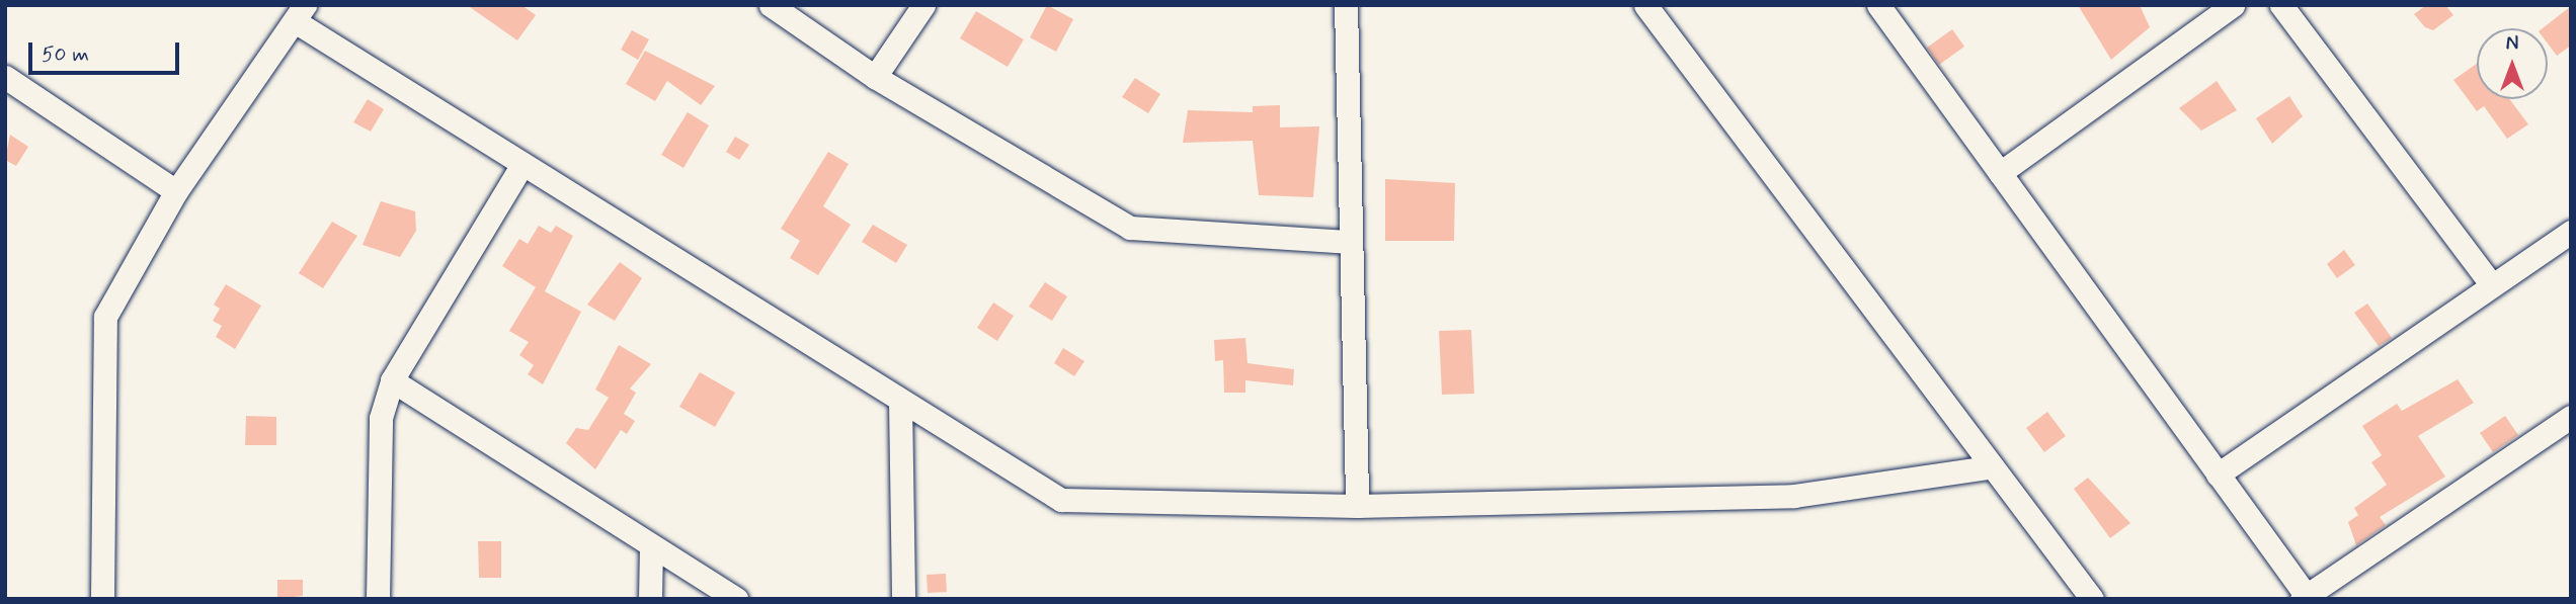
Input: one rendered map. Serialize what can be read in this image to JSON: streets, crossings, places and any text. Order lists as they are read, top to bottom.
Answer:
{
  "scale_bar": "50 m",
  "north": "top"
}
